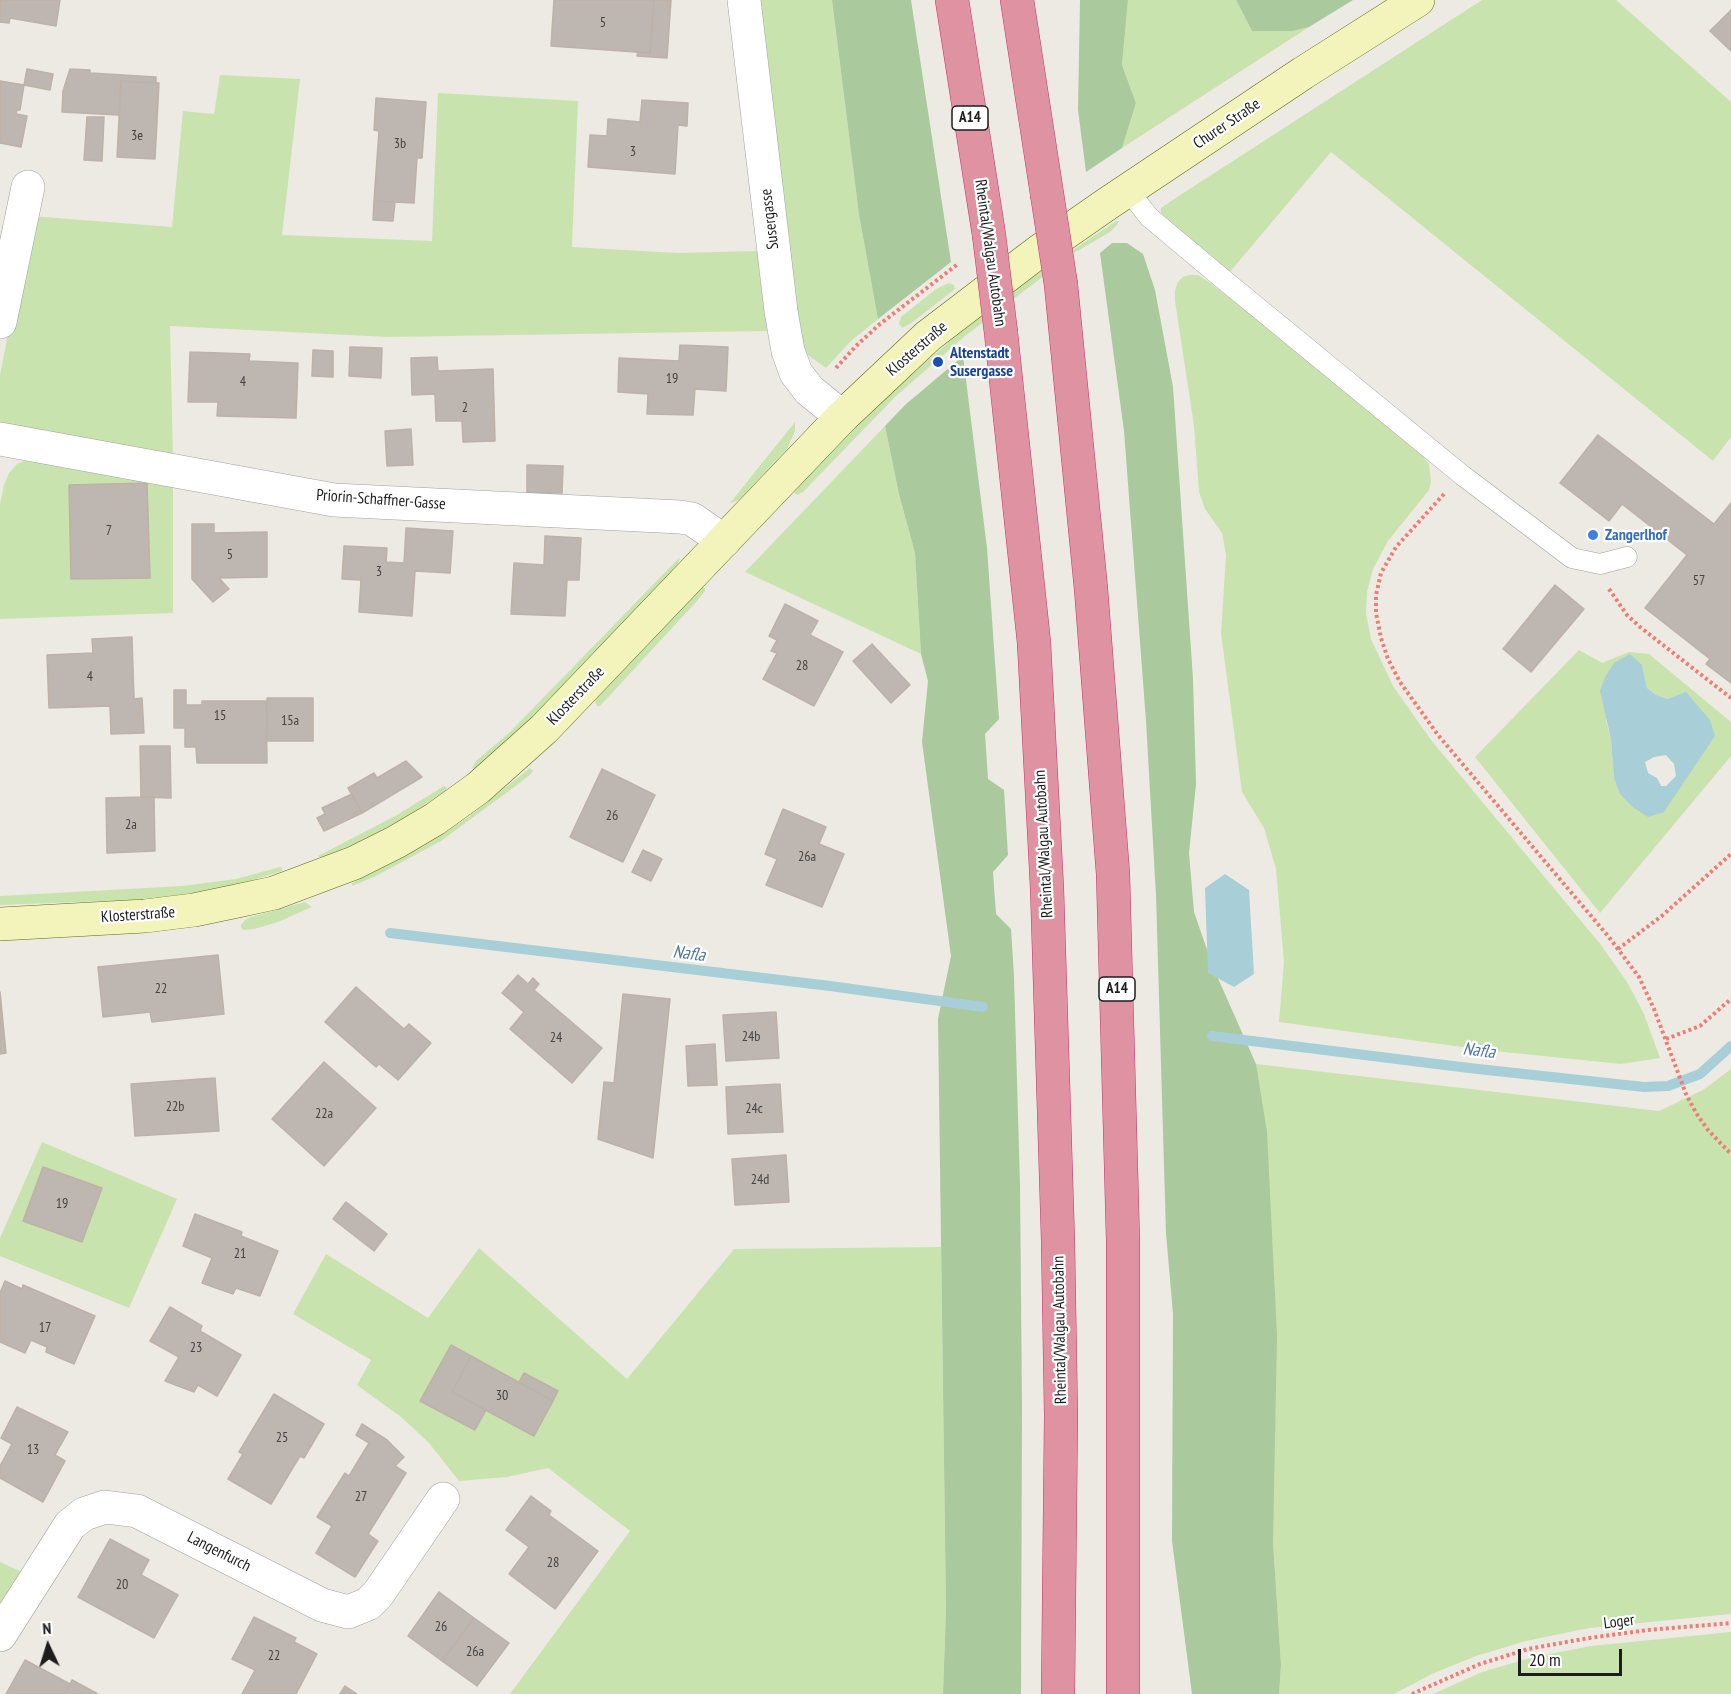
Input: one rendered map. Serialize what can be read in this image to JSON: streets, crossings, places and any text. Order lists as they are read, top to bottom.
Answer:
{
  "streets": {
    "highway": ["A14", "Rheintal/Walgau Autobahn"],
    "main road": ["Churer Straße", "Klosterstraße"],
    "street": ["Susergasse", "Priorin-Schaffner-Gasse", "Langenfurch"],
    "path": ["Loger"]
  },
  "crossings": [
    ["Churer Straße", "Klosterstraße"],
    ["Susergasse", "Klosterstraße"],
    ["Klosterstraße", "Priorin-Schaffner-Gasse"]
  ],
  "water": ["Nafla"],
  "places": ["Altenstadt Susergasse", "Zangerlhof"],
  "house_numbers": [
    "5",
    "3e",
    "3b",
    "3",
    "19",
    "4",
    "2",
    "7",
    "5",
    "3",
    "57",
    "28",
    "4",
    "15",
    "15a",
    "26",
    "2a",
    "26a",
    "22",
    "24b",
    "24",
    "22b",
    "24c",
    "22a",
    "24d",
    "19",
    "21",
    "17",
    "23",
    "30",
    "25",
    "13",
    "27",
    "28",
    "20",
    "26",
    "26a",
    "22"
  ],
  "scale_bar": "20 m",
  "north": "top"
}
